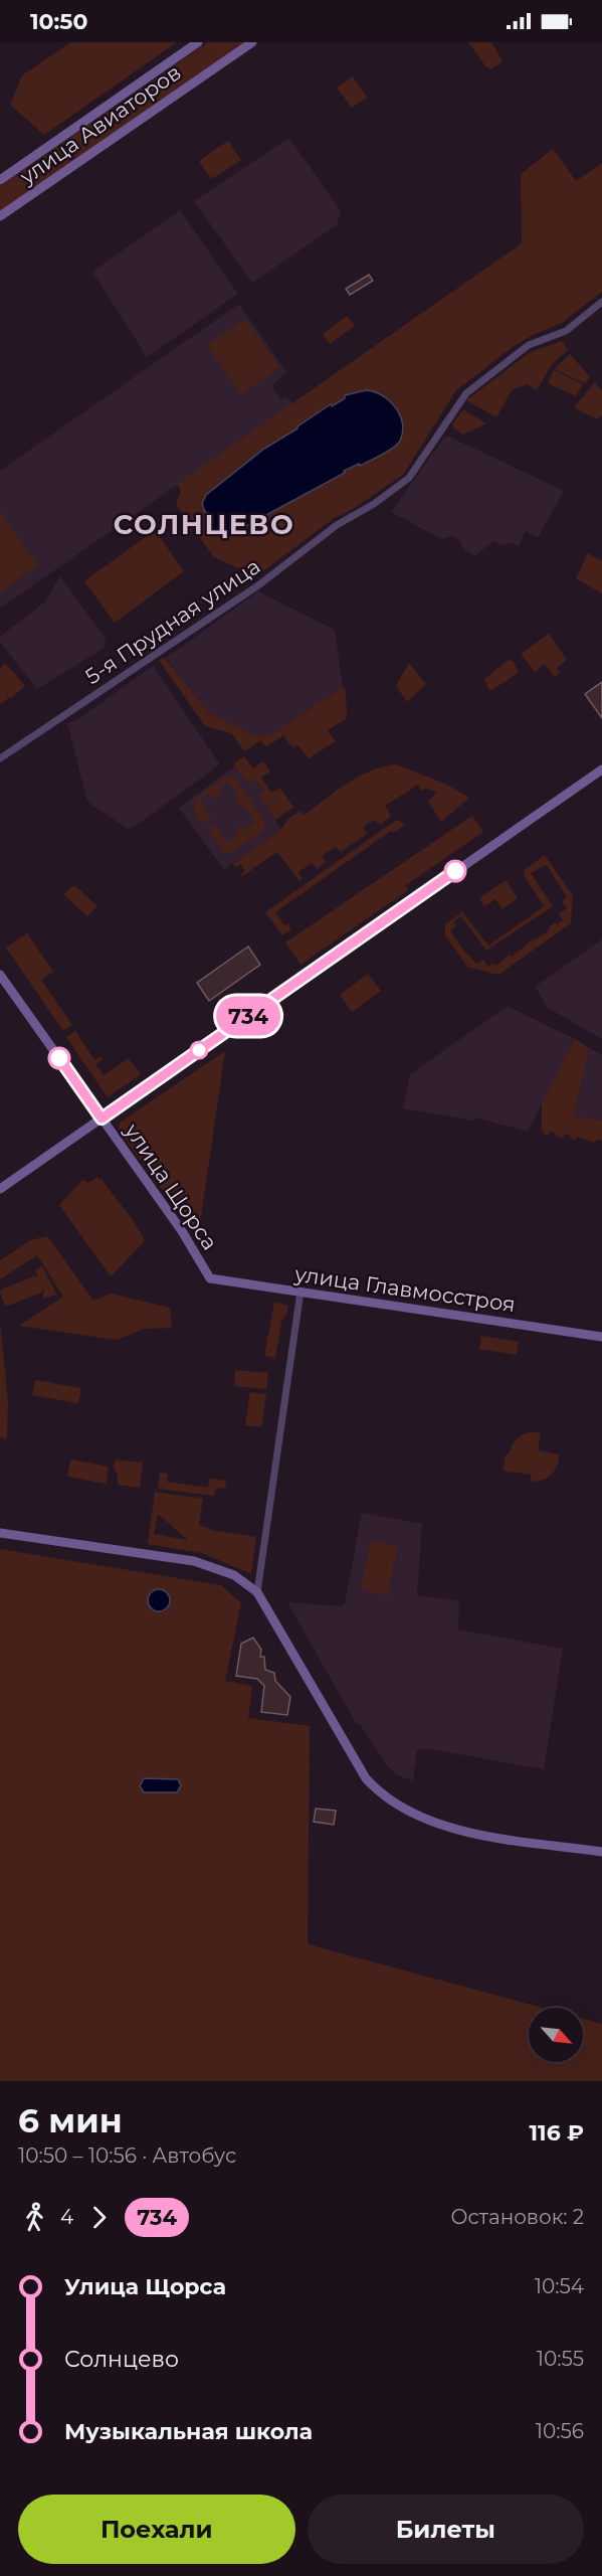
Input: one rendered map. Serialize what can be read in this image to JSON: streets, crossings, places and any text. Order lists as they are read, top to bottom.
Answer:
{
  "streets": {
    "street": [
      "улица Авиаторов",
      "5-я Прудная улица",
      "улица Щорса",
      "улица Главмосстроя"
    ]
  },
  "crossings": [
    ["улица Щорса", "улица Главмосстроя"]
  ],
  "districts": ["СОЛНЦЕВО"],
  "lines": ["bus line 734"],
  "north": "bottom right",
  "page": {
    "status": "10:50",
    "on_map": "734",
    "heading": ["6 мин", "10:50 – 10:56 · Автобус", "116 ₽"],
    "legs": ["4", "734", "Остановок: 2"],
    "list": [
      {
        "name": "Улица Щорса",
        "value": "10:54"
      },
      {
        "name": "Солнцево",
        "value": "10:55"
      },
      {
        "name": "Музыкальная школа",
        "value": "10:56"
      }
    ],
    "buttons": ["Поехали", "Билеты"]
  }
}
